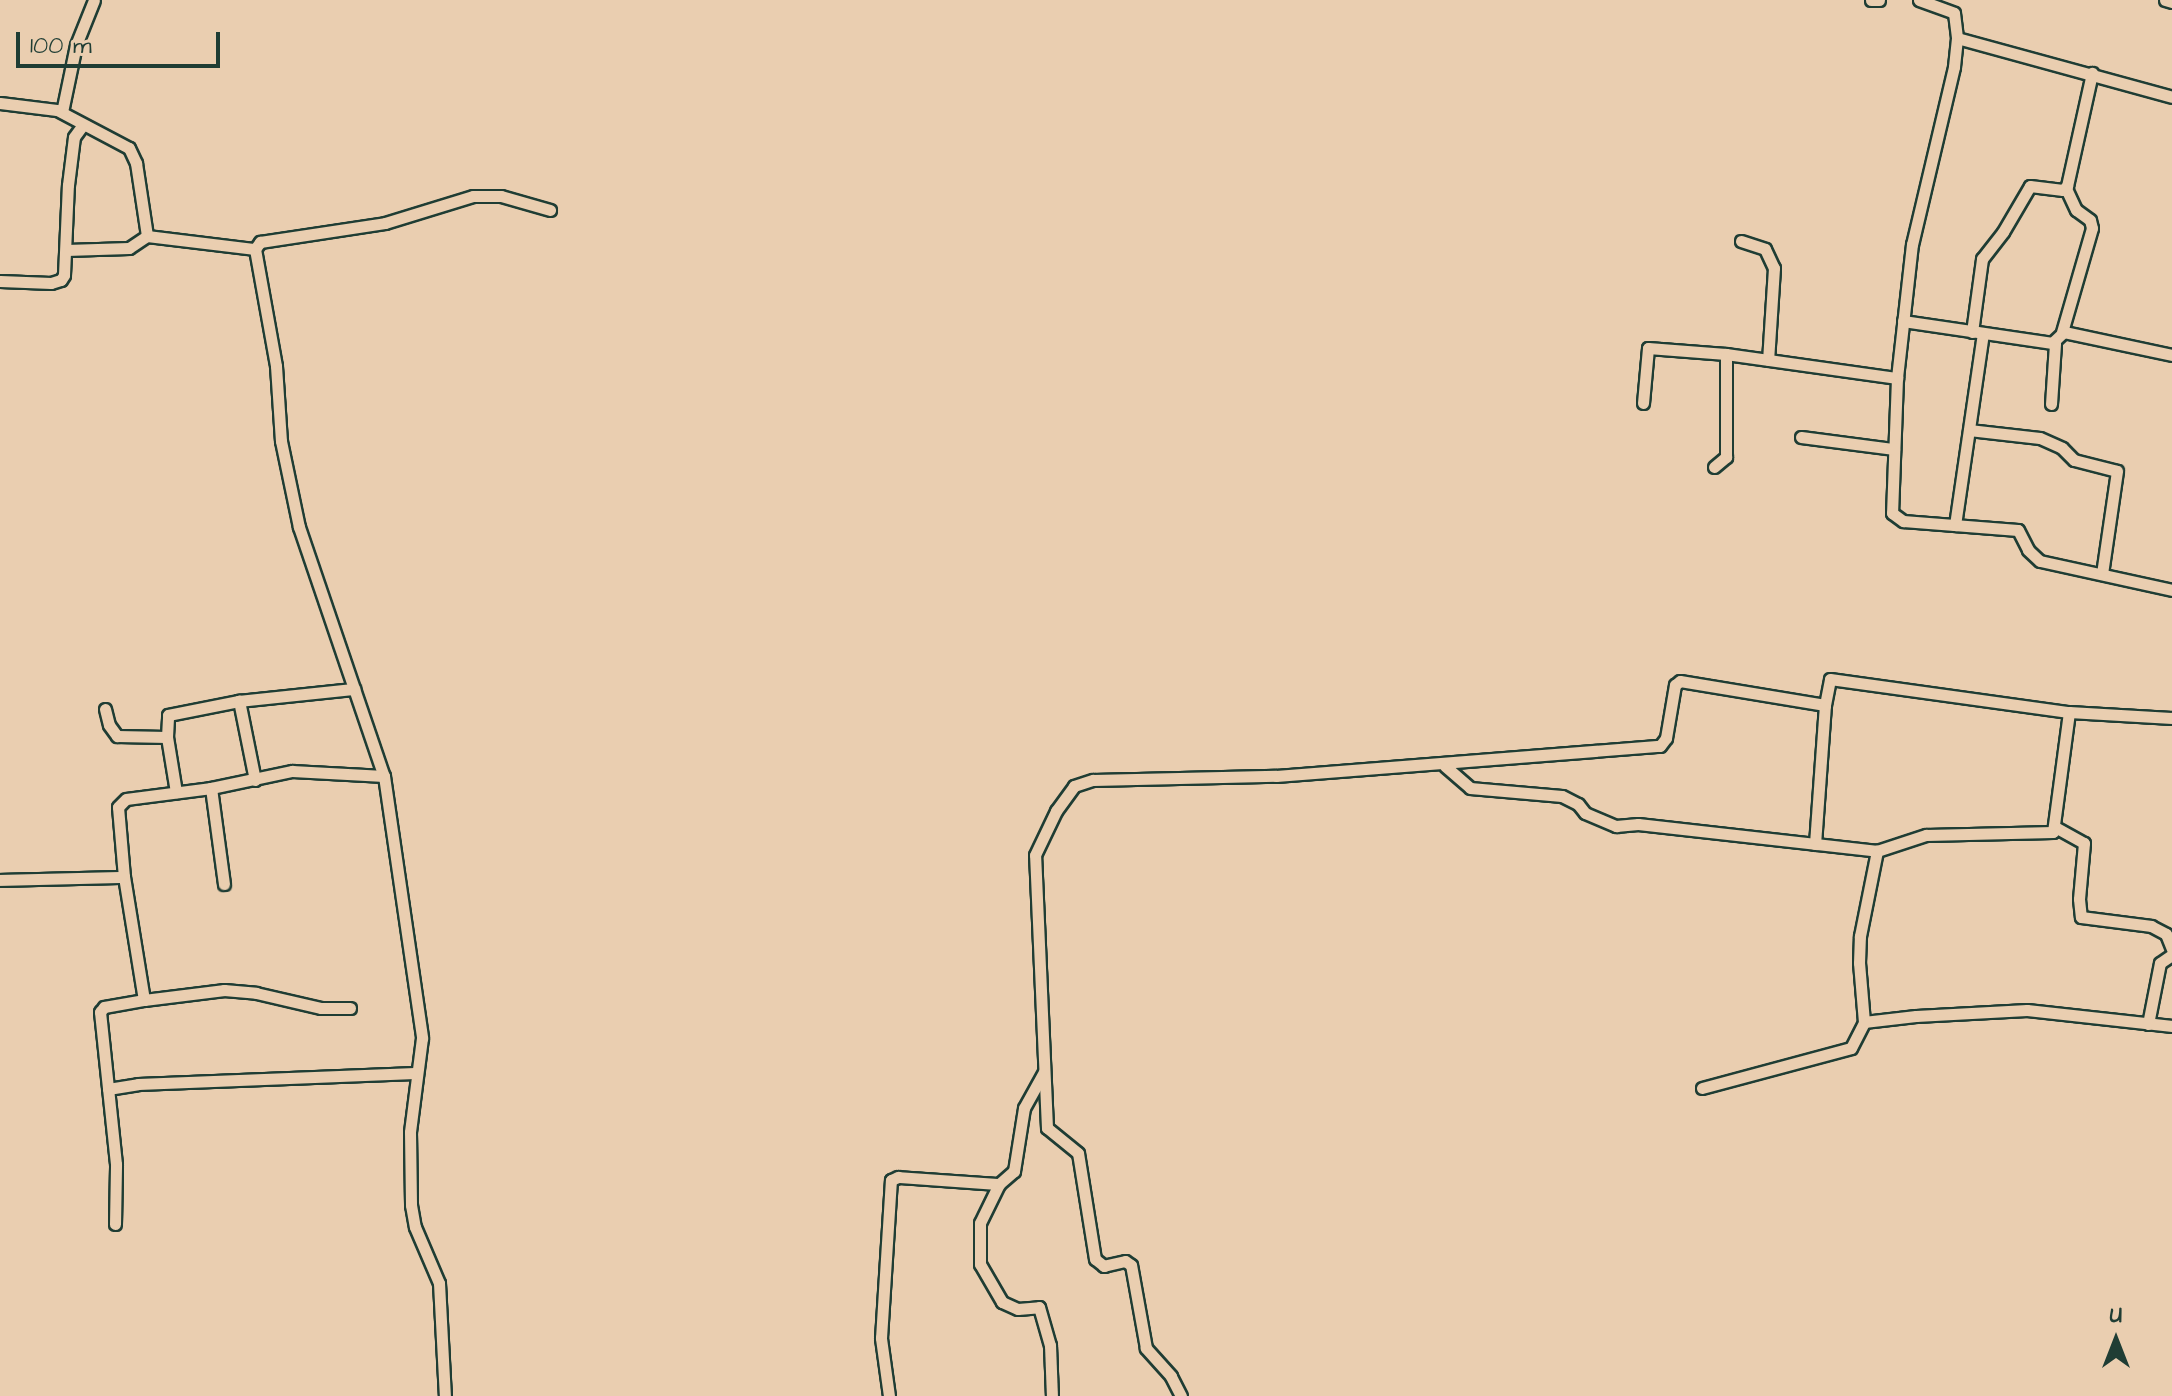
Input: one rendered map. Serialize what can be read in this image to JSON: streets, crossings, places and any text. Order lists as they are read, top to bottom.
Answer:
{
  "scale_bar": "100 m",
  "north": "top"
}
